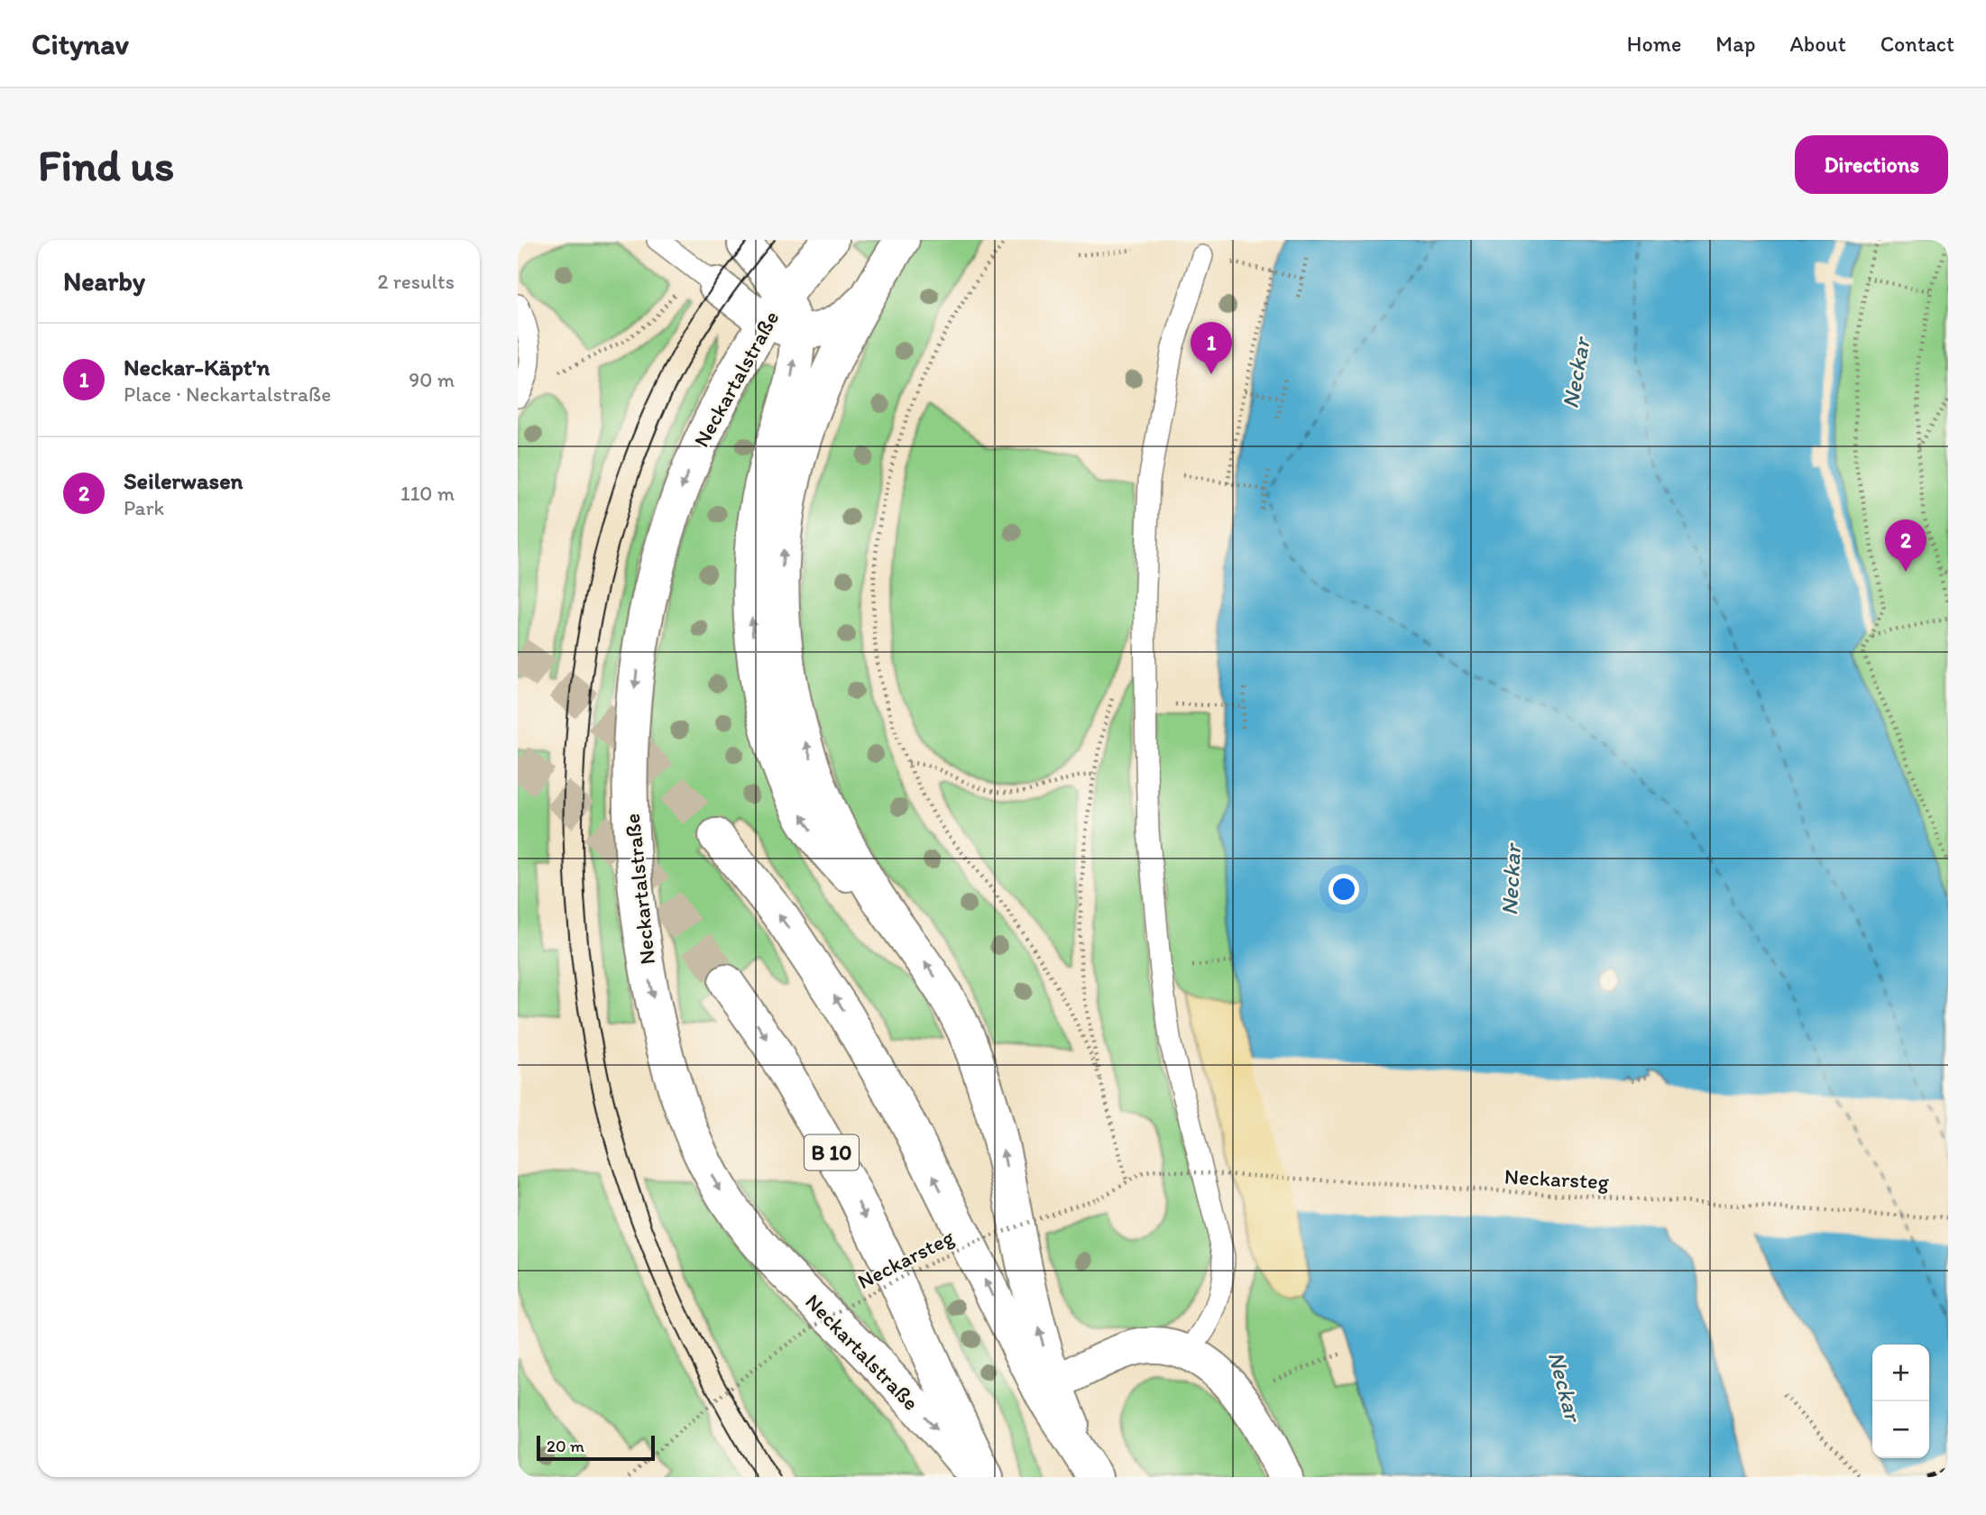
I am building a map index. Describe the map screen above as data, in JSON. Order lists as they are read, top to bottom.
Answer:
{
  "streets": {
    "main road": ["Neckartalstraße", "B 10"],
    "path": ["Neckarsteg"]
  },
  "water": ["Neckar"],
  "scale_bar": "20 m",
  "page": {
    "header": "Citynav",
    "nav": [
      "Home",
      "Map",
      "About",
      "Contact"
    ],
    "buttons": "Directions",
    "title": "Find us",
    "heading": ["Nearby", "2 results"],
    "list": [
      {
        "mark": "1",
        "name": "Neckar-Käpt'n",
        "note": "Place · Neckartalstraße",
        "value": "90 m"
      },
      {
        "mark": "2",
        "name": "Seilerwasen",
        "note": "Park",
        "value": "110 m"
      }
    ],
    "pins": ["1", "2"],
    "map_buttons": ["+", "−"],
    "scale": "20 m"
  }
}
